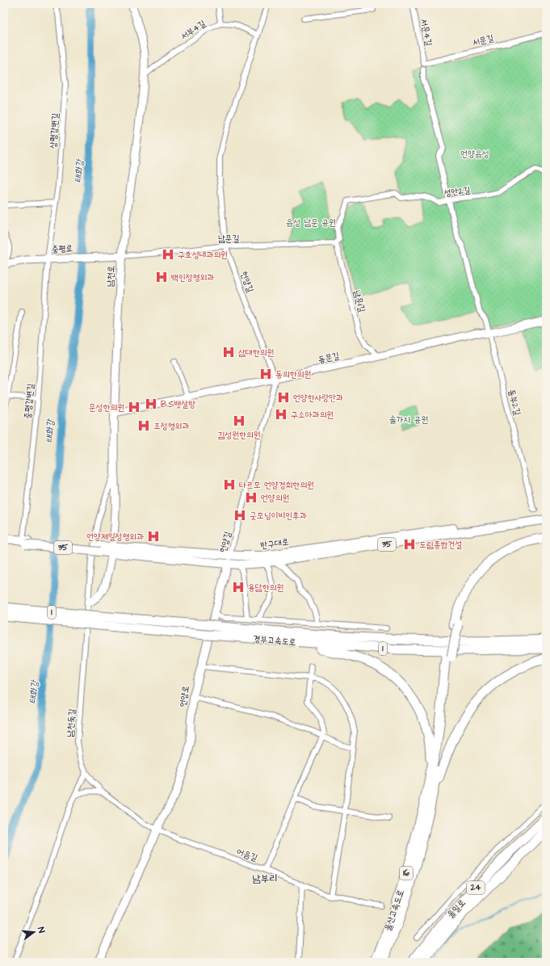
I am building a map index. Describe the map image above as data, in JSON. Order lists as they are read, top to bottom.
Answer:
{
  "streets": {
    "highway": [
      "1",
      "경부고속도로",
      "16",
      "24",
      "울밀로",
      "울산고속도로"
    ],
    "main road": [
      "중평로",
      "남천로",
      "동문길",
      "반구대로",
      "35",
      "언양로"
    ],
    "street": [
      "서부4길",
      "서문4길",
      "서문길",
      "상평강변길",
      "성안2길",
      "남문길",
      "헌양길",
      "남문1길",
      "중평강변길",
      "동부2길",
      "남천둑길",
      "어음길"
    ]
  },
  "crossings": [
    ["서부4길", "남천로"],
    ["서부4길", "헌양길"],
    ["서문4길", "서문길"],
    ["상평강변길", "중평로"],
    ["상평강변길", "중평강변길"],
    ["성안2길", "남문길"],
    ["성안2길", "남문1길"],
    ["성안2길", "동부2길"],
    ["남문길", "중평로"],
    ["남문길", "남천로"],
    ["남문길", "헌양길"],
    ["남문길", "남문1길"],
    ["중평로", "남천로"],
    ["중평로", "중평강변길"],
    ["남천로", "동문길"],
    ["남천로", "반구대로"],
    ["남천로", "남천둑길"],
    ["헌양길", "동문길"],
    ["헌양길", "반구대로"],
    ["헌양길", "언양로"],
    ["남문1길", "동문길"],
    ["동문길", "동부2길"],
    ["중평강변길", "반구대로"],
    ["중평강변길", "35"],
    ["반구대로", "35"],
    ["반구대로", "언양로"],
    ["언양로", "어음길"]
  ],
  "districts": ["남부리"],
  "water": ["태화강"],
  "parks": ["언양읍성", "읍성 남문 공원", "솔가지 공원"],
  "places": {
    "hospital": [
      "구호성내과의원",
      "백인정형외과",
      "삼대한의원",
      "동의한의원",
      "언양한사랑안과",
      "B.S뱃살방",
      "문성한의원",
      "구소아과의원",
      "김성원한의원",
      "조정형외과",
      "타르모 언양경희한의원",
      "언양의원",
      "굿모닝이비인후과",
      "언양제일정형외과",
      "도림종합건설",
      "용담한의원"
    ]
  },
  "north": "right"
}
